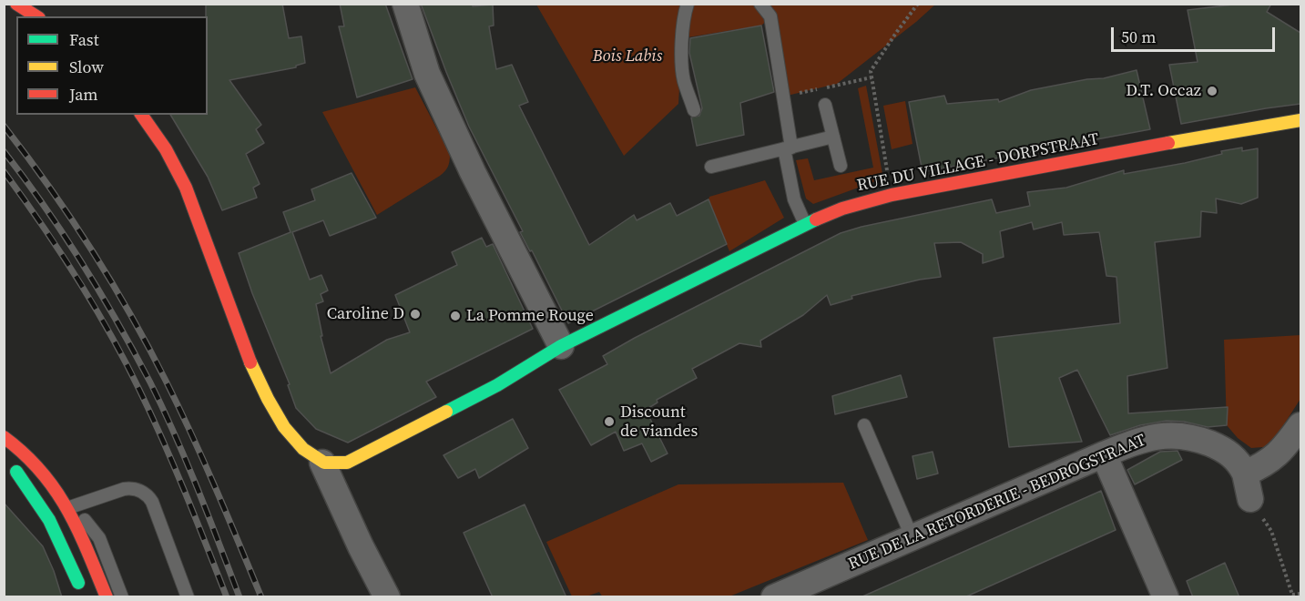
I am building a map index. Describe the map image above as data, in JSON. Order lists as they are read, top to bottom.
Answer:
{
  "streets": {
    "street": ["RUE DU VILLAGE - DORPSTRAAT", "RUE DE LA RETORDERIE - BEDROGSTRAAT"]
  },
  "parks": ["Bois Labis"],
  "places": [
    "D.T. Occaz",
    "Caroline D",
    "La Pomme Rouge",
    "Discount de viandes"
  ],
  "legend": ["Fast", "Slow", "Jam"],
  "scale_bar": "50 m"
}
